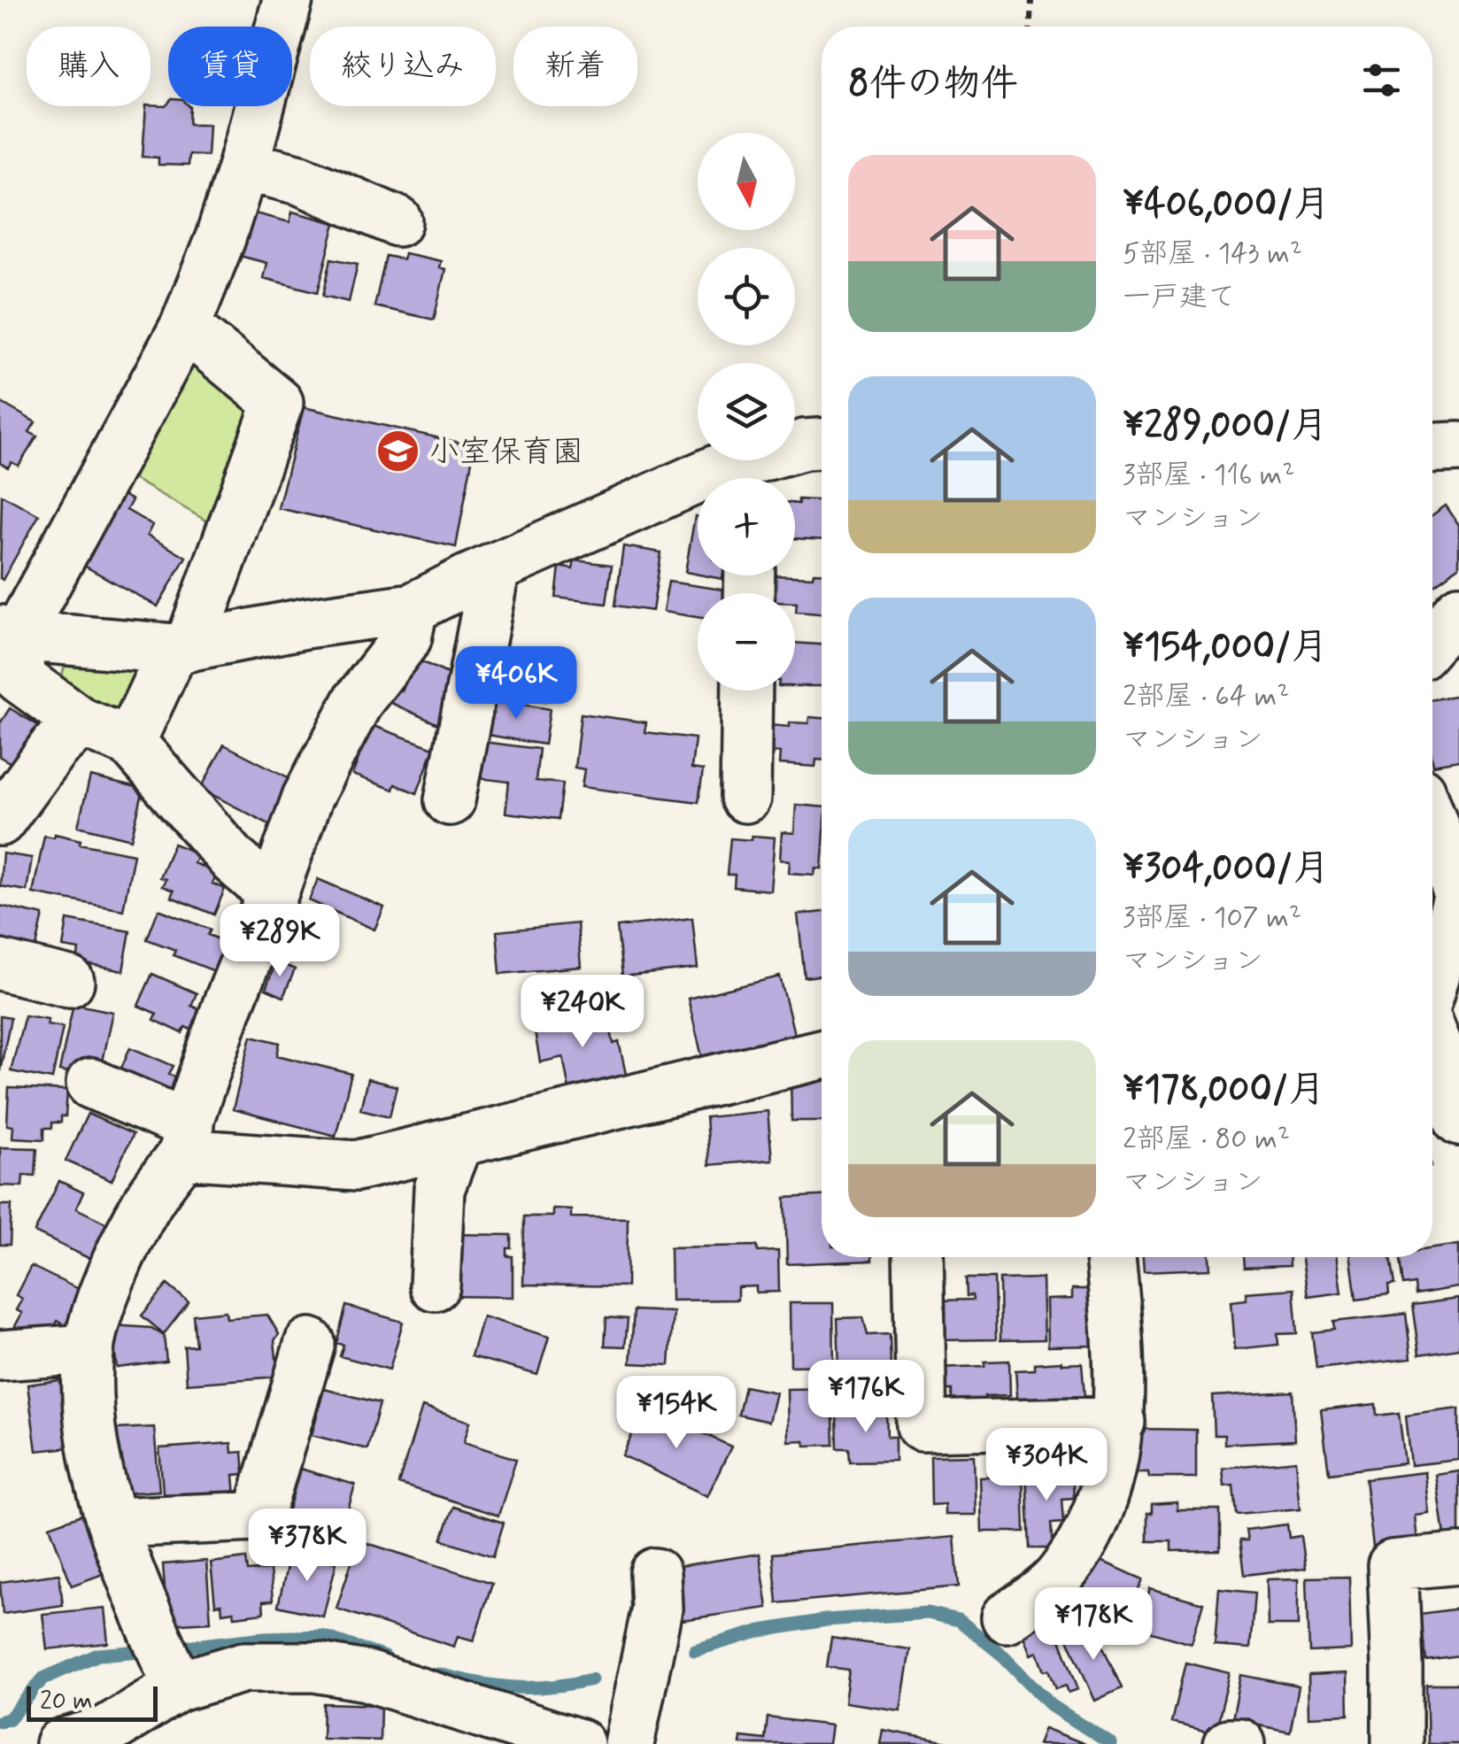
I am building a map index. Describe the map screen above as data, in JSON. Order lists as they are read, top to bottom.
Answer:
{
  "places": {
    "school or university": ["小室保育園"]
  },
  "scale_bar": "20 m",
  "north": "bottom",
  "page": {
    "chip": [
      "購入",
      "賃貸",
      "絞り込み",
      "新着"
    ],
    "heading": "8件の物件",
    "map_buttons": ["+", "−"],
    "list": [
      {
        "name": "¥406,000/月",
        "note": "5部屋 · 143 m² · 一戸建て"
      },
      {
        "name": "¥289,000/月",
        "note": "3部屋 · 116 m² · マンション"
      },
      {
        "name": "¥154,000/月",
        "note": "2部屋 · 64 m² · マンション"
      },
      {
        "name": "¥304,000/月",
        "note": "3部屋 · 107 m² · マンション"
      },
      {
        "name": "¥178,000/月",
        "note": "2部屋 · 80 m² · マンション"
      }
    ],
    "price": [
      "¥406K",
      "¥289K",
      "¥240K",
      "¥176K",
      "¥154K",
      "¥304K",
      "¥378K",
      "¥178K"
    ],
    "scale": "20 m"
  }
}
